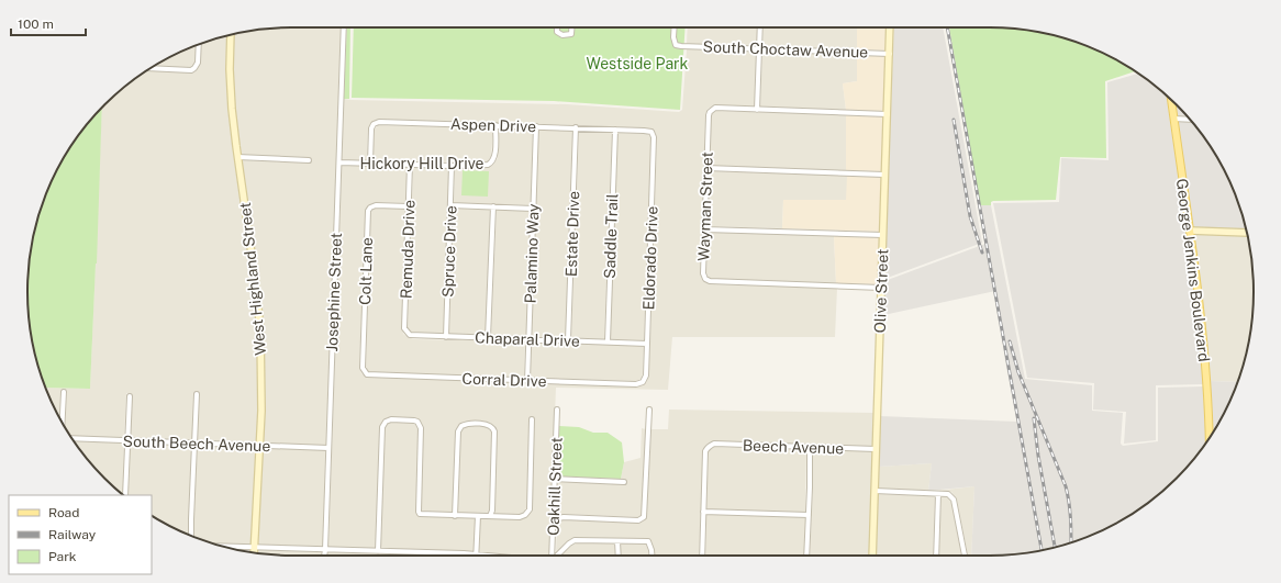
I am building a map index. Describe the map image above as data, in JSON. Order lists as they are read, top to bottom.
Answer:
{
  "streets": {
    "main road": ["George Jenkins Boulevard"],
    "street": [
      "South Choctaw Avenue",
      "Aspen Drive",
      "Hickory Hill Drive",
      "Wayman Street",
      "Estate Drive",
      "Saddle Trail",
      "Remuda Drive",
      "Spruce Drive",
      "Palamino Way",
      "Eldorado Drive",
      "Colt Lane",
      "West Highland Street",
      "Olive Street",
      "Josephine Street",
      "Chaparal Drive",
      "Corral Drive",
      "South Beech Avenue",
      "Beech Avenue",
      "Oakhill Street"
    ]
  },
  "crossings": [
    ["South Choctaw Avenue", "Olive Street"],
    ["Aspen Drive", "Hickory Hill Drive"],
    ["Aspen Drive", "Estate Drive"],
    ["Aspen Drive", "Saddle Trail"],
    ["Aspen Drive", "Palamino Way"],
    ["Aspen Drive", "Eldorado Drive"],
    ["Hickory Hill Drive", "Remuda Drive"],
    ["Hickory Hill Drive", "Spruce Drive"],
    ["Hickory Hill Drive", "Josephine Street"],
    ["Wayman Street", "Olive Street"],
    ["Estate Drive", "Chaparal Drive"],
    ["Saddle Trail", "Chaparal Drive"],
    ["Remuda Drive", "Colt Lane"],
    ["Remuda Drive", "Chaparal Drive"],
    ["Spruce Drive", "Chaparal Drive"],
    ["Palamino Way", "Chaparal Drive"],
    ["Palamino Way", "Corral Drive"],
    ["Eldorado Drive", "Chaparal Drive"],
    ["Eldorado Drive", "Corral Drive"],
    ["Colt Lane", "Corral Drive"],
    ["West Highland Street", "South Beech Avenue"],
    ["Olive Street", "Beech Avenue"],
    ["Josephine Street", "South Beech Avenue"]
  ],
  "parks": ["Westside Park"],
  "legend": ["Road", "Railway", "Park"],
  "scale_bar": "100 m"
}
